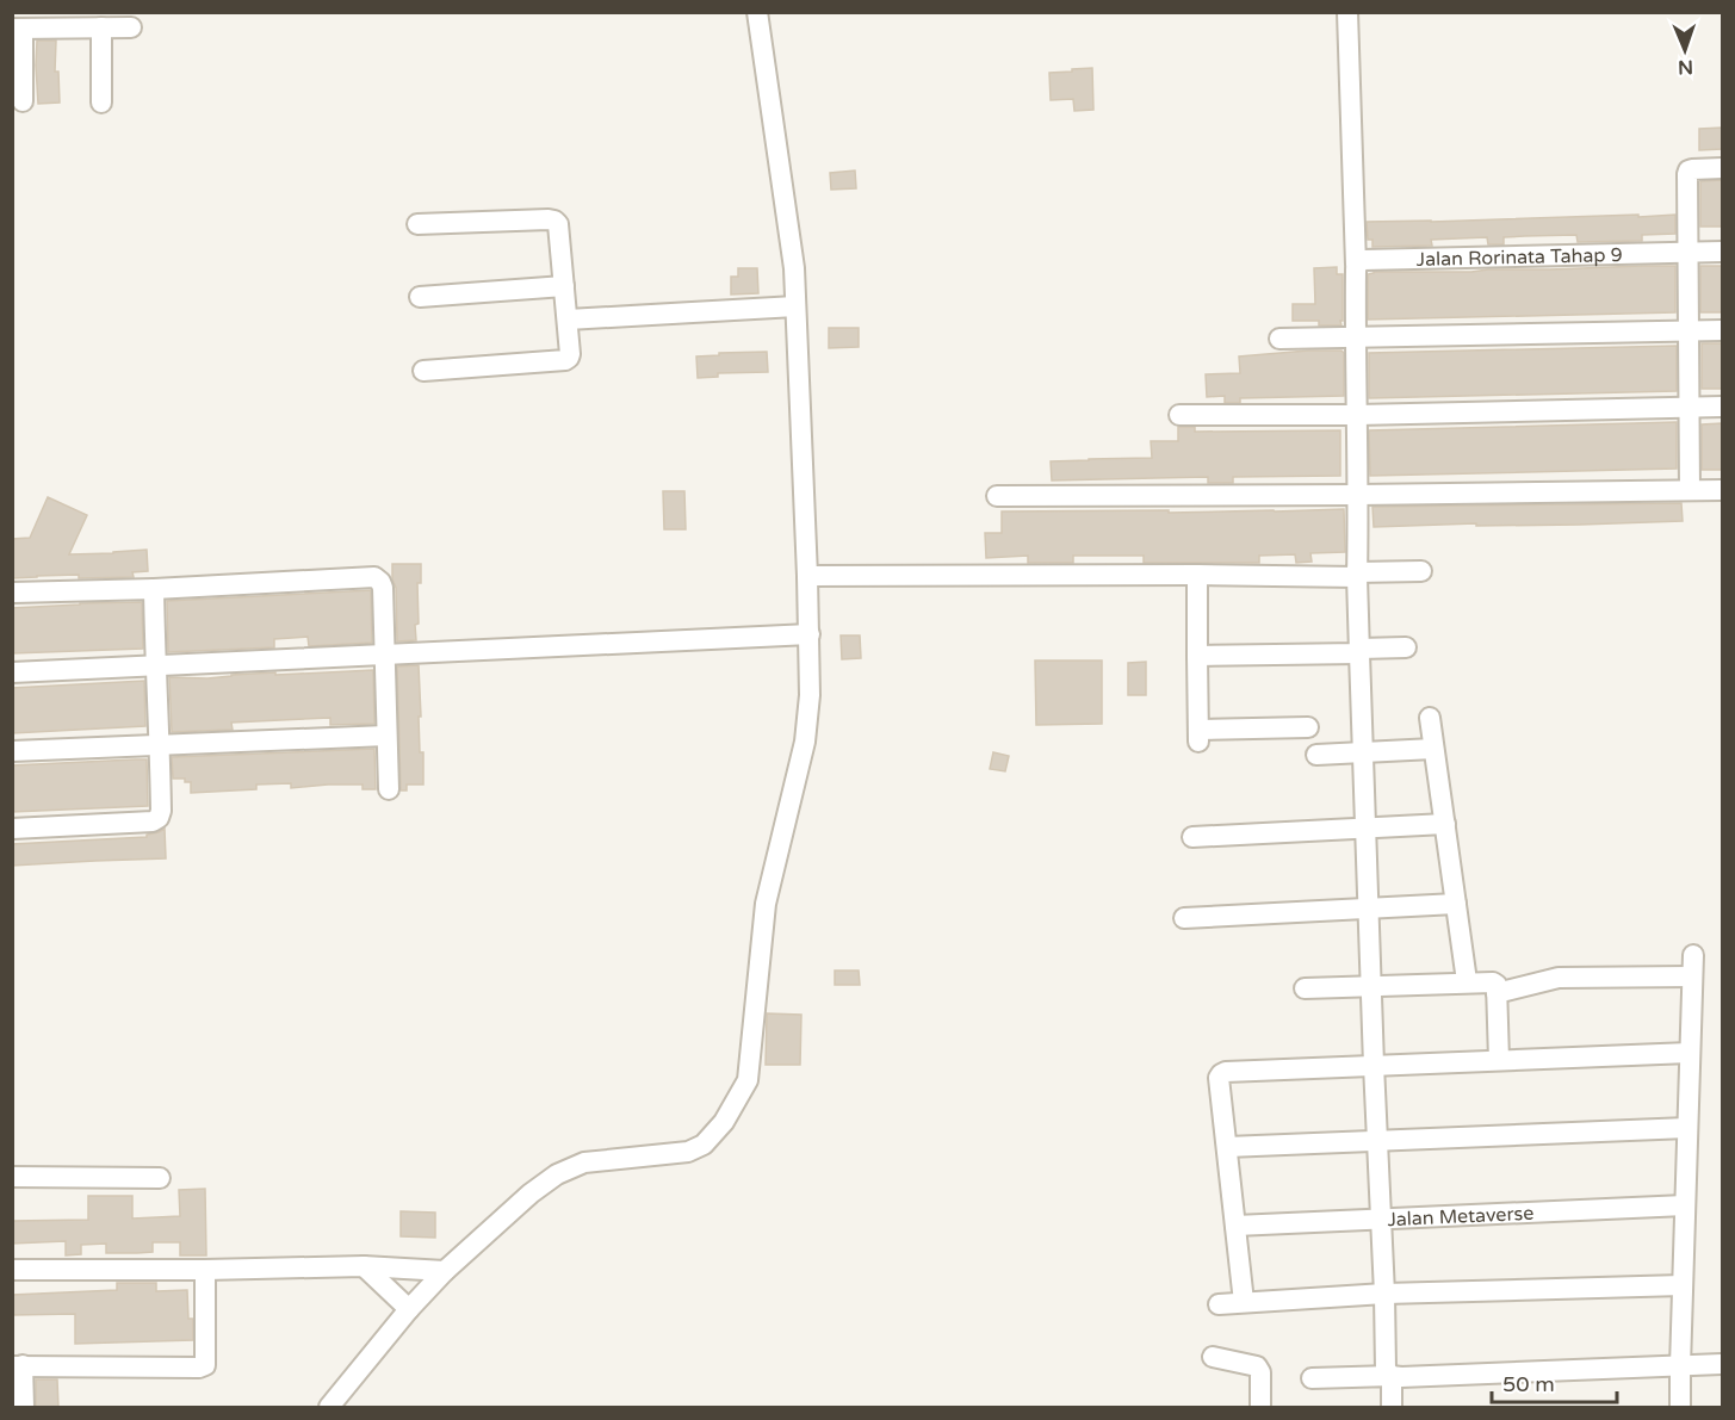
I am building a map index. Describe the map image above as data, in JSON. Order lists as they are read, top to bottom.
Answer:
{
  "streets": {
    "street": ["Jalan Rorinata Tahap 9", "Jalan Metaverse"]
  },
  "scale_bar": "50 m",
  "north": "bottom"
}
